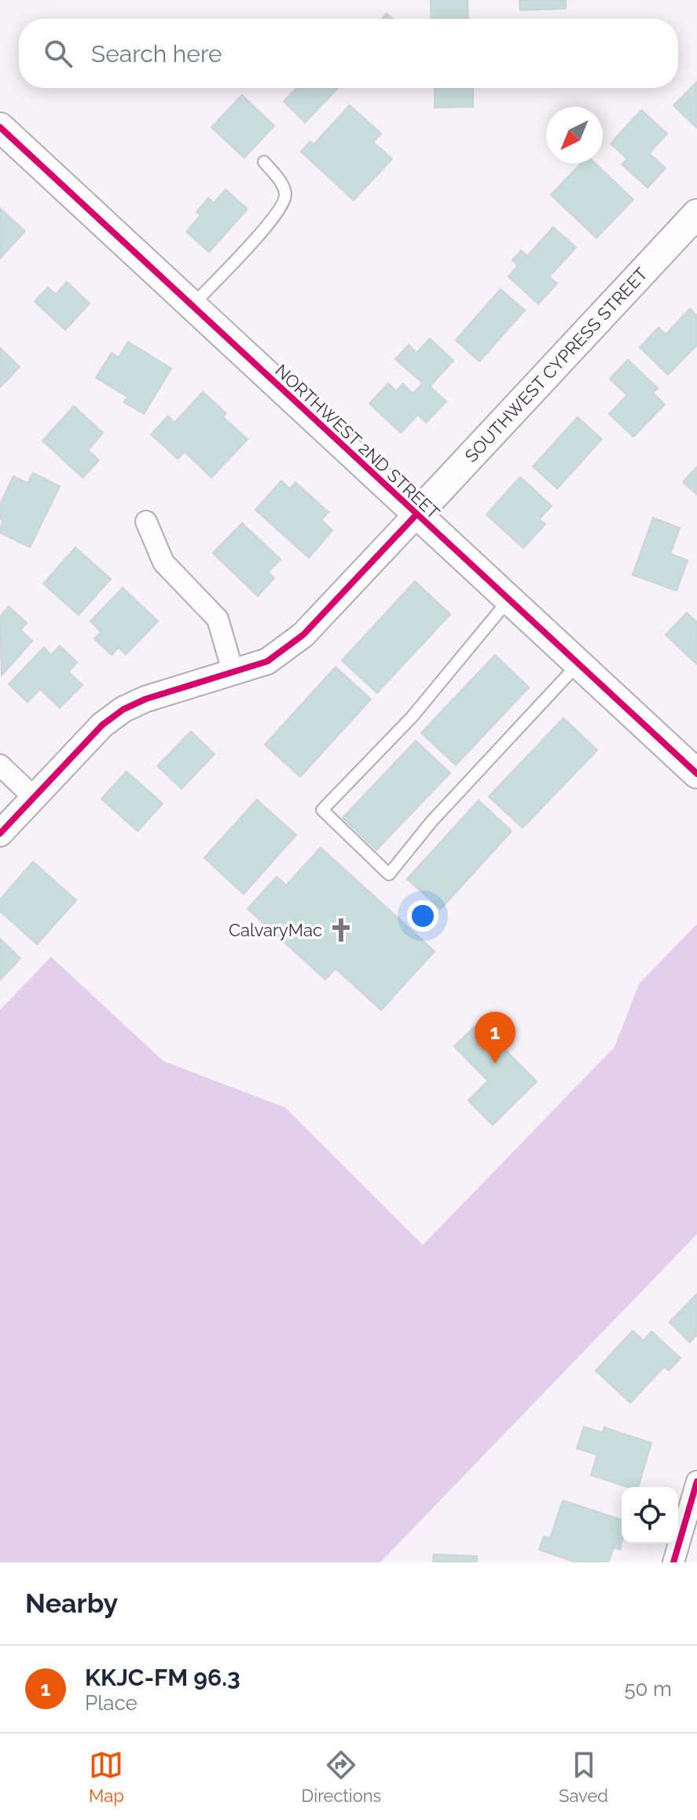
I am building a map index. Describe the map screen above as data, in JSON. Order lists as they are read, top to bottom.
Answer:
{
  "streets": {
    "main road": ["SOUTHWEST CYPRESS STREET", "NORTHWEST 2ND STREET"]
  },
  "crossings": [
    ["SOUTHWEST CYPRESS STREET", "NORTHWEST 2ND STREET"]
  ],
  "places": {
    "church": ["CalvaryMac"]
  },
  "north": "bottom left",
  "page": {
    "search": "Search here",
    "pins": "1",
    "heading": "Nearby",
    "list": [
      {
        "mark": "1",
        "name": "KKJC-FM 96.3",
        "note": "Place",
        "value": "50 m"
      }
    ],
    "nav": ["Map", "Directions", "Saved"]
  }
}
